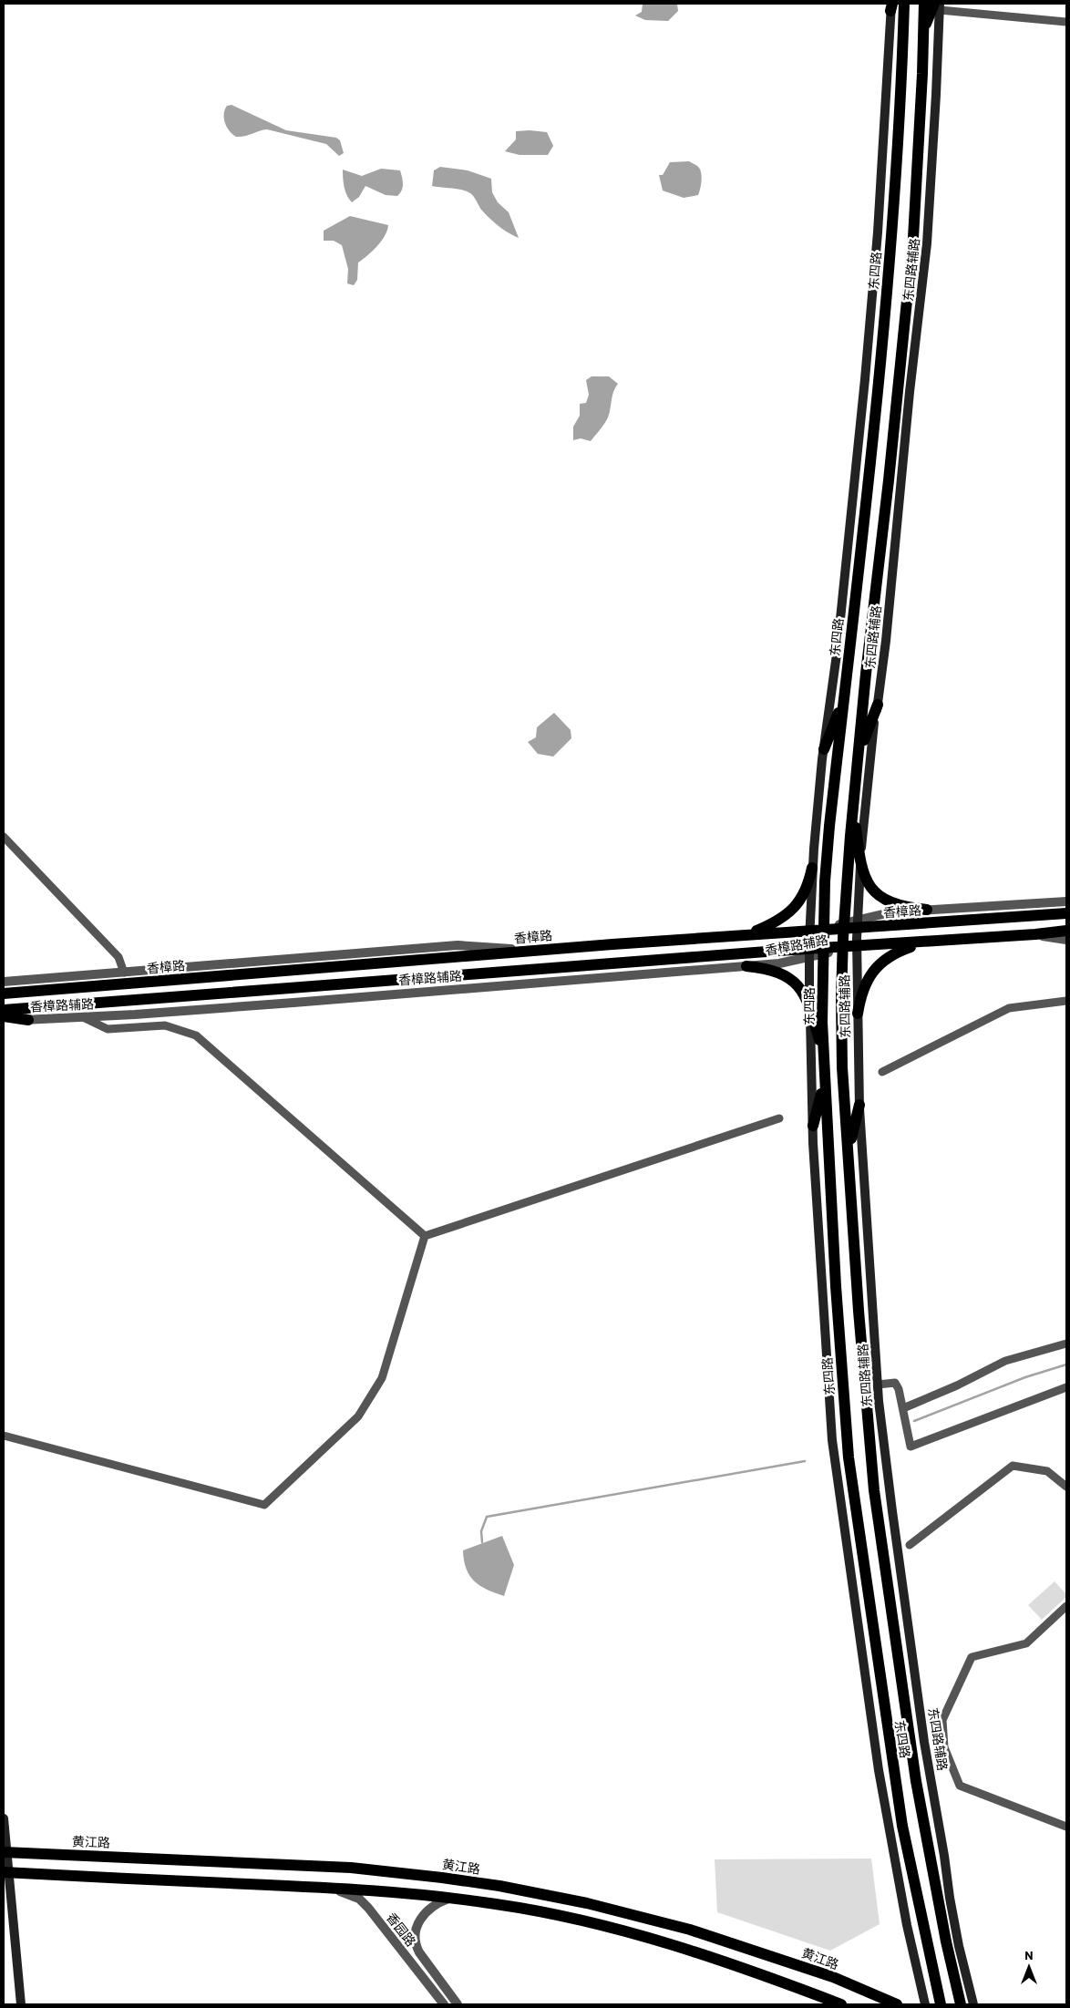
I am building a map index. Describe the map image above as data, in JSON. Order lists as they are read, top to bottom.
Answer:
{
  "streets": {
    "main road": [
      "东四路辅路",
      "东四路",
      "香樟路",
      "黄江路"
    ],
    "street": ["香樟路辅路", "香园路"]
  },
  "crossings": [
    ["东四路辅路", "香樟路"],
    ["东四路", "香樟路"]
  ],
  "north": "top"
}
